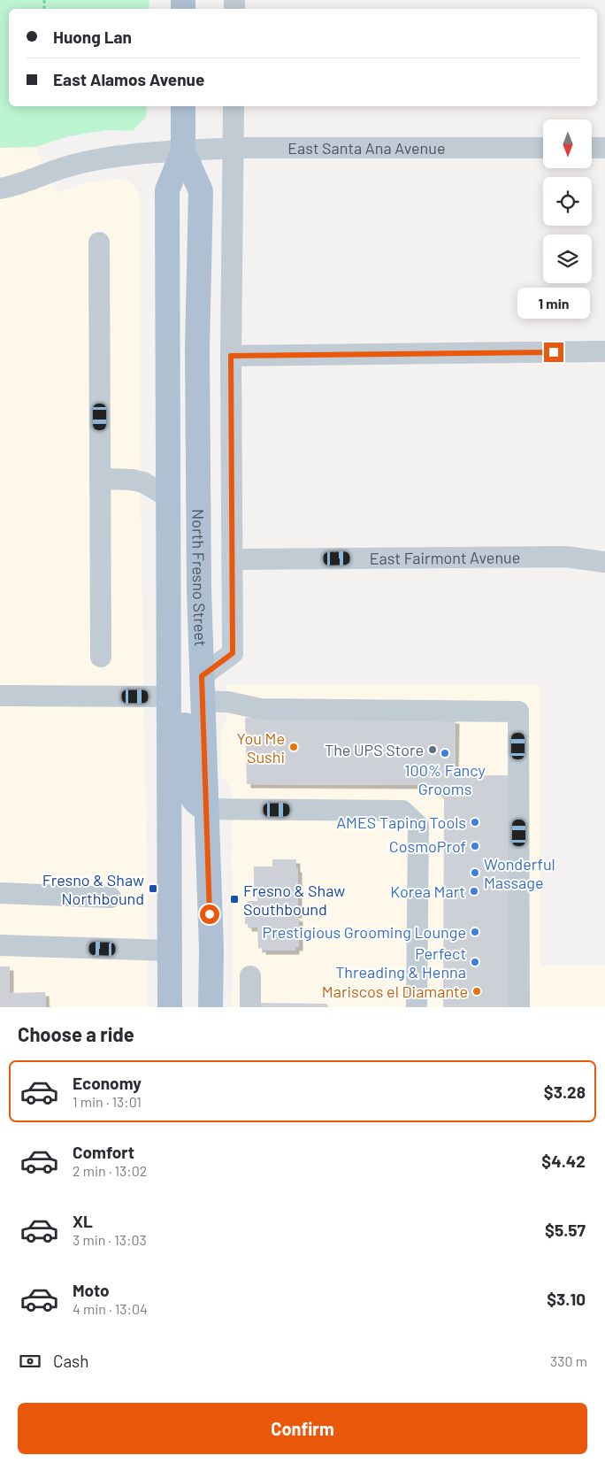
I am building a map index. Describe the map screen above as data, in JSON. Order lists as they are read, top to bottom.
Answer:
{
  "streets": {
    "main road": ["North Fresno Street"],
    "street": ["East Santa Ana Avenue", "East Fairmont Avenue"]
  },
  "crossings": [
    ["East Santa Ana Avenue", "North Fresno Street"]
  ],
  "places": {
    "other": [
      "You Me Sushi",
      "The UPS Store",
      "100% Fancy Grooms",
      "AMES Taping Tools",
      "CosmoProf",
      "Wonderful Massage",
      "Korea Mart",
      "Prestigious Grooming Lounge",
      "Perfect Threading & Henna",
      "Mariscos el Diamante"
    ],
    "transit": ["Fresno & Shaw Northbound", "Fresno & Shaw Southbound"]
  },
  "north": "bottom",
  "page": {
    "banner": ["Huong Lan", "East Alamos Avenue"],
    "bubble": "1 min",
    "heading": "Choose a ride",
    "list": [
      {
        "name": "Economy",
        "note": "1 min · 13:01",
        "value": "$3.28"
      },
      {
        "name": "Comfort",
        "note": "2 min · 13:02",
        "value": "$4.42"
      },
      {
        "name": "XL",
        "note": "3 min · 13:03",
        "value": "$5.57"
      },
      {
        "name": "Moto",
        "note": "4 min · 13:04",
        "value": "$3.10"
      }
    ],
    "pay": ["Cash", "330 m"],
    "buttons": "Confirm"
  }
}
